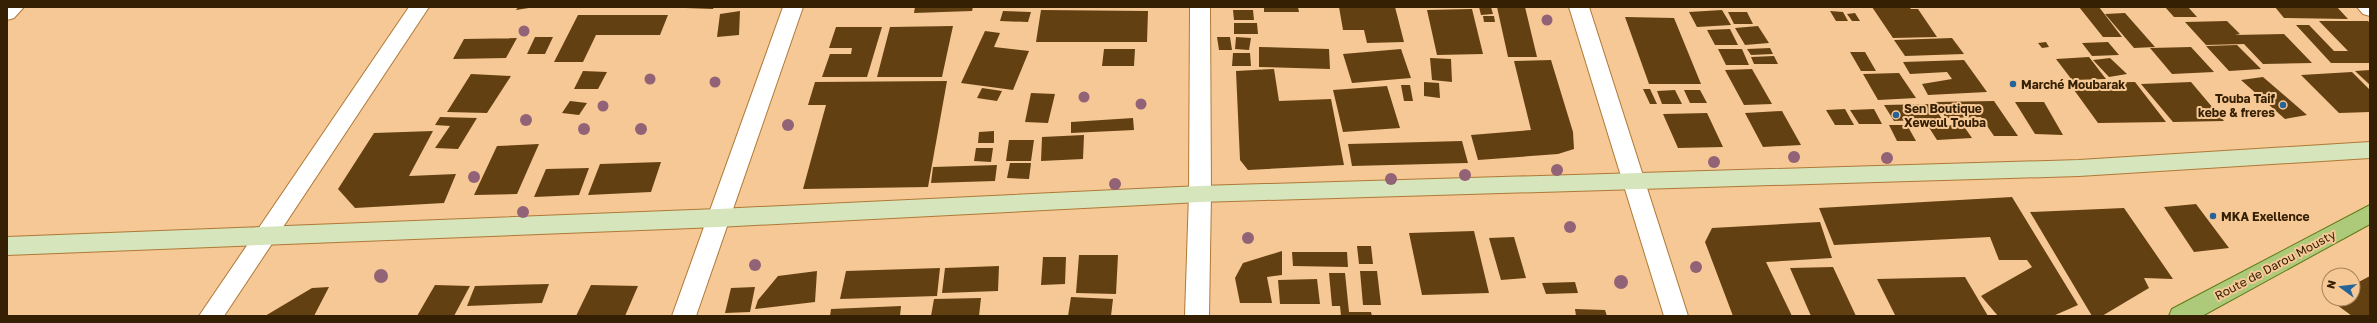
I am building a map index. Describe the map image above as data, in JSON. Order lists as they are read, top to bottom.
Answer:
{
  "streets": {
    "main road": ["Route de Darou Mousty"]
  },
  "places": [
    "Marché Moubarak",
    "Touba Taif kebe & freres",
    "Sen Boutique Xeweul Touba",
    "MKA Exellence"
  ],
  "north": "left"
}
